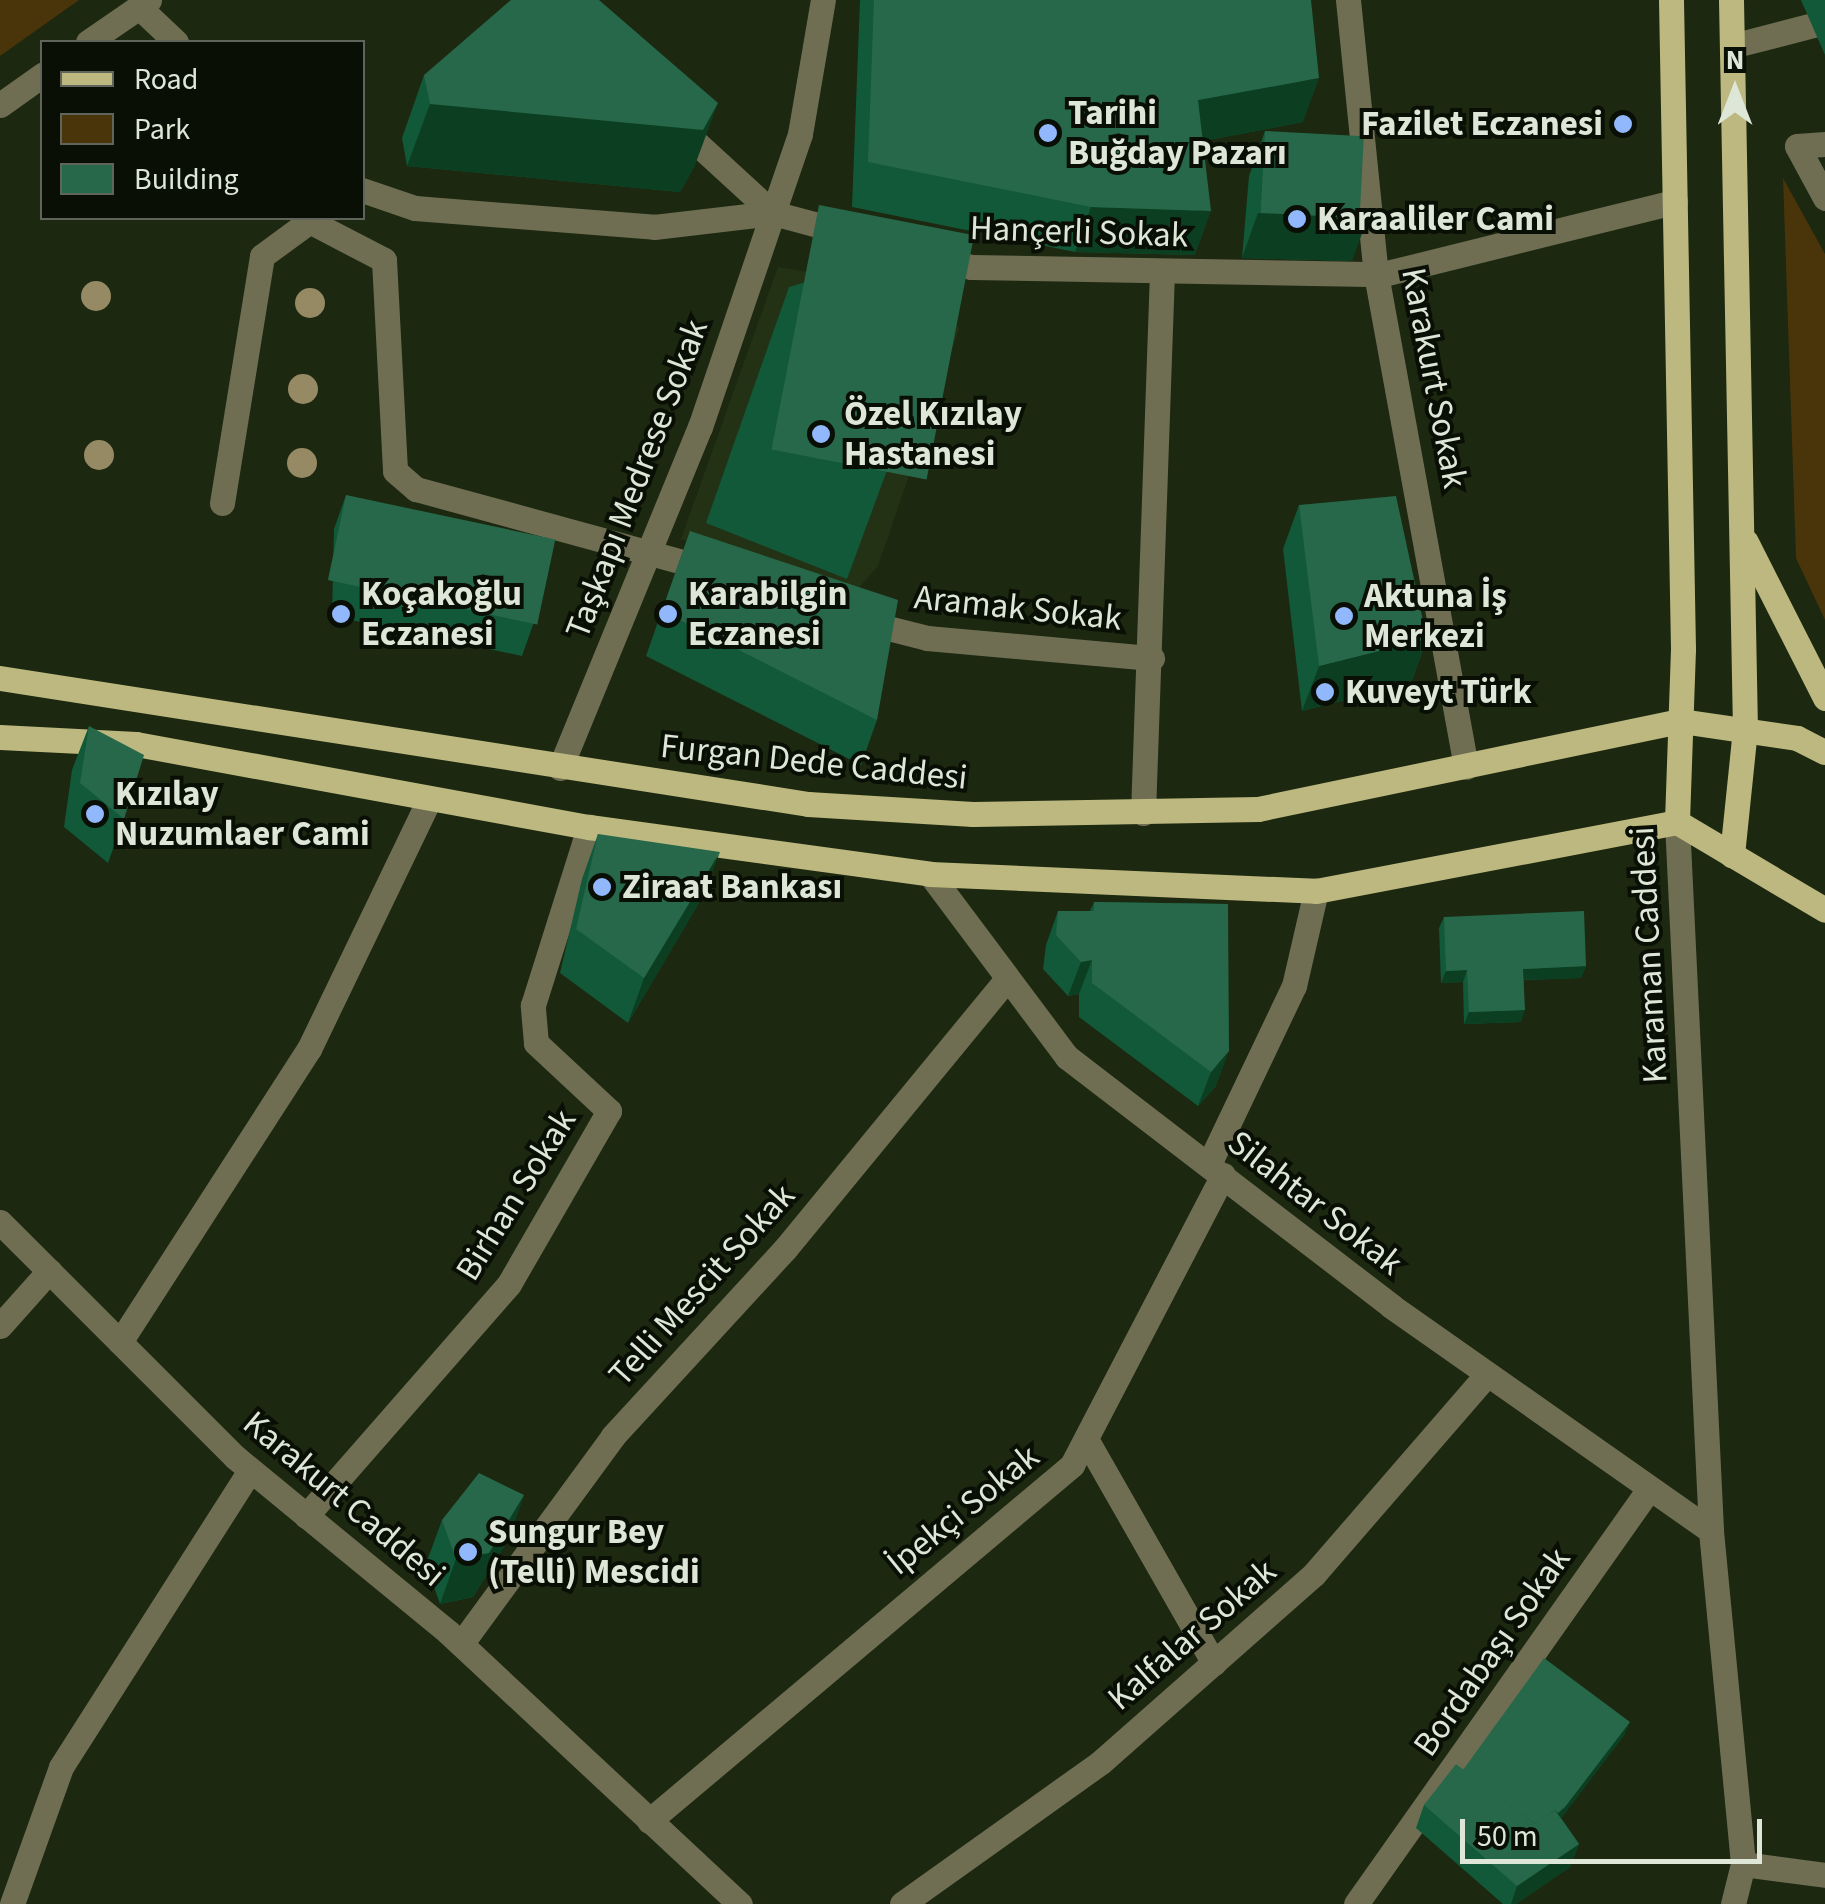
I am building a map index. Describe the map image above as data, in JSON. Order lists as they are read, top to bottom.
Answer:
{
  "streets": {
    "main road": ["Furgan Dede Caddesi", "Karaman Caddesi"],
    "street": [
      "Hançerli Sokak",
      "Karakurt Sokak",
      "Taşkapı Medrese Sokak",
      "Aramak Sokak",
      "Birhan Sokak",
      "Silahtar Sokak",
      "Telli Mescit Sokak",
      "Karakurt Caddesi",
      "İpekçi Sokak",
      "Kalfalar Sokak",
      "Bordabaşı Sokak"
    ]
  },
  "crossings": [
    ["Hançerli Sokak", "Karakurt Sokak"],
    ["Hançerli Sokak", "Taşkapı Medrese Sokak"],
    ["Hançerli Sokak", "Karaman Caddesi"],
    ["Karakurt Sokak", "Furgan Dede Caddesi"],
    ["Taşkapı Medrese Sokak", "Furgan Dede Caddesi"],
    ["Furgan Dede Caddesi", "Karaman Caddesi"],
    ["Karaman Caddesi", "Silahtar Sokak"],
    ["Birhan Sokak", "Karakurt Caddesi"],
    ["Silahtar Sokak", "Telli Mescit Sokak"],
    ["Silahtar Sokak", "İpekçi Sokak"],
    ["Silahtar Sokak", "Kalfalar Sokak"],
    ["Silahtar Sokak", "Bordabaşı Sokak"],
    ["Telli Mescit Sokak", "Karakurt Caddesi"],
    ["Karakurt Caddesi", "İpekçi Sokak"]
  ],
  "places": [
    "Fazilet Eczanesi",
    "Tarihi Buğday Pazarı",
    "Karaaliler Cami",
    "Özel Kızılay Hastanesi",
    "Koçakoğlu Eczanesi",
    "Karabilgin Eczanesi",
    "Aktuna İş Merkezi",
    "Kuveyt Türk",
    "Kızılay Nuzumlaer Cami",
    "Ziraat Bankası",
    "Sungur Bey (Telli) Mescidi"
  ],
  "legend": ["Road", "Park", "Building"],
  "scale_bar": "50 m",
  "north": "top"
}
